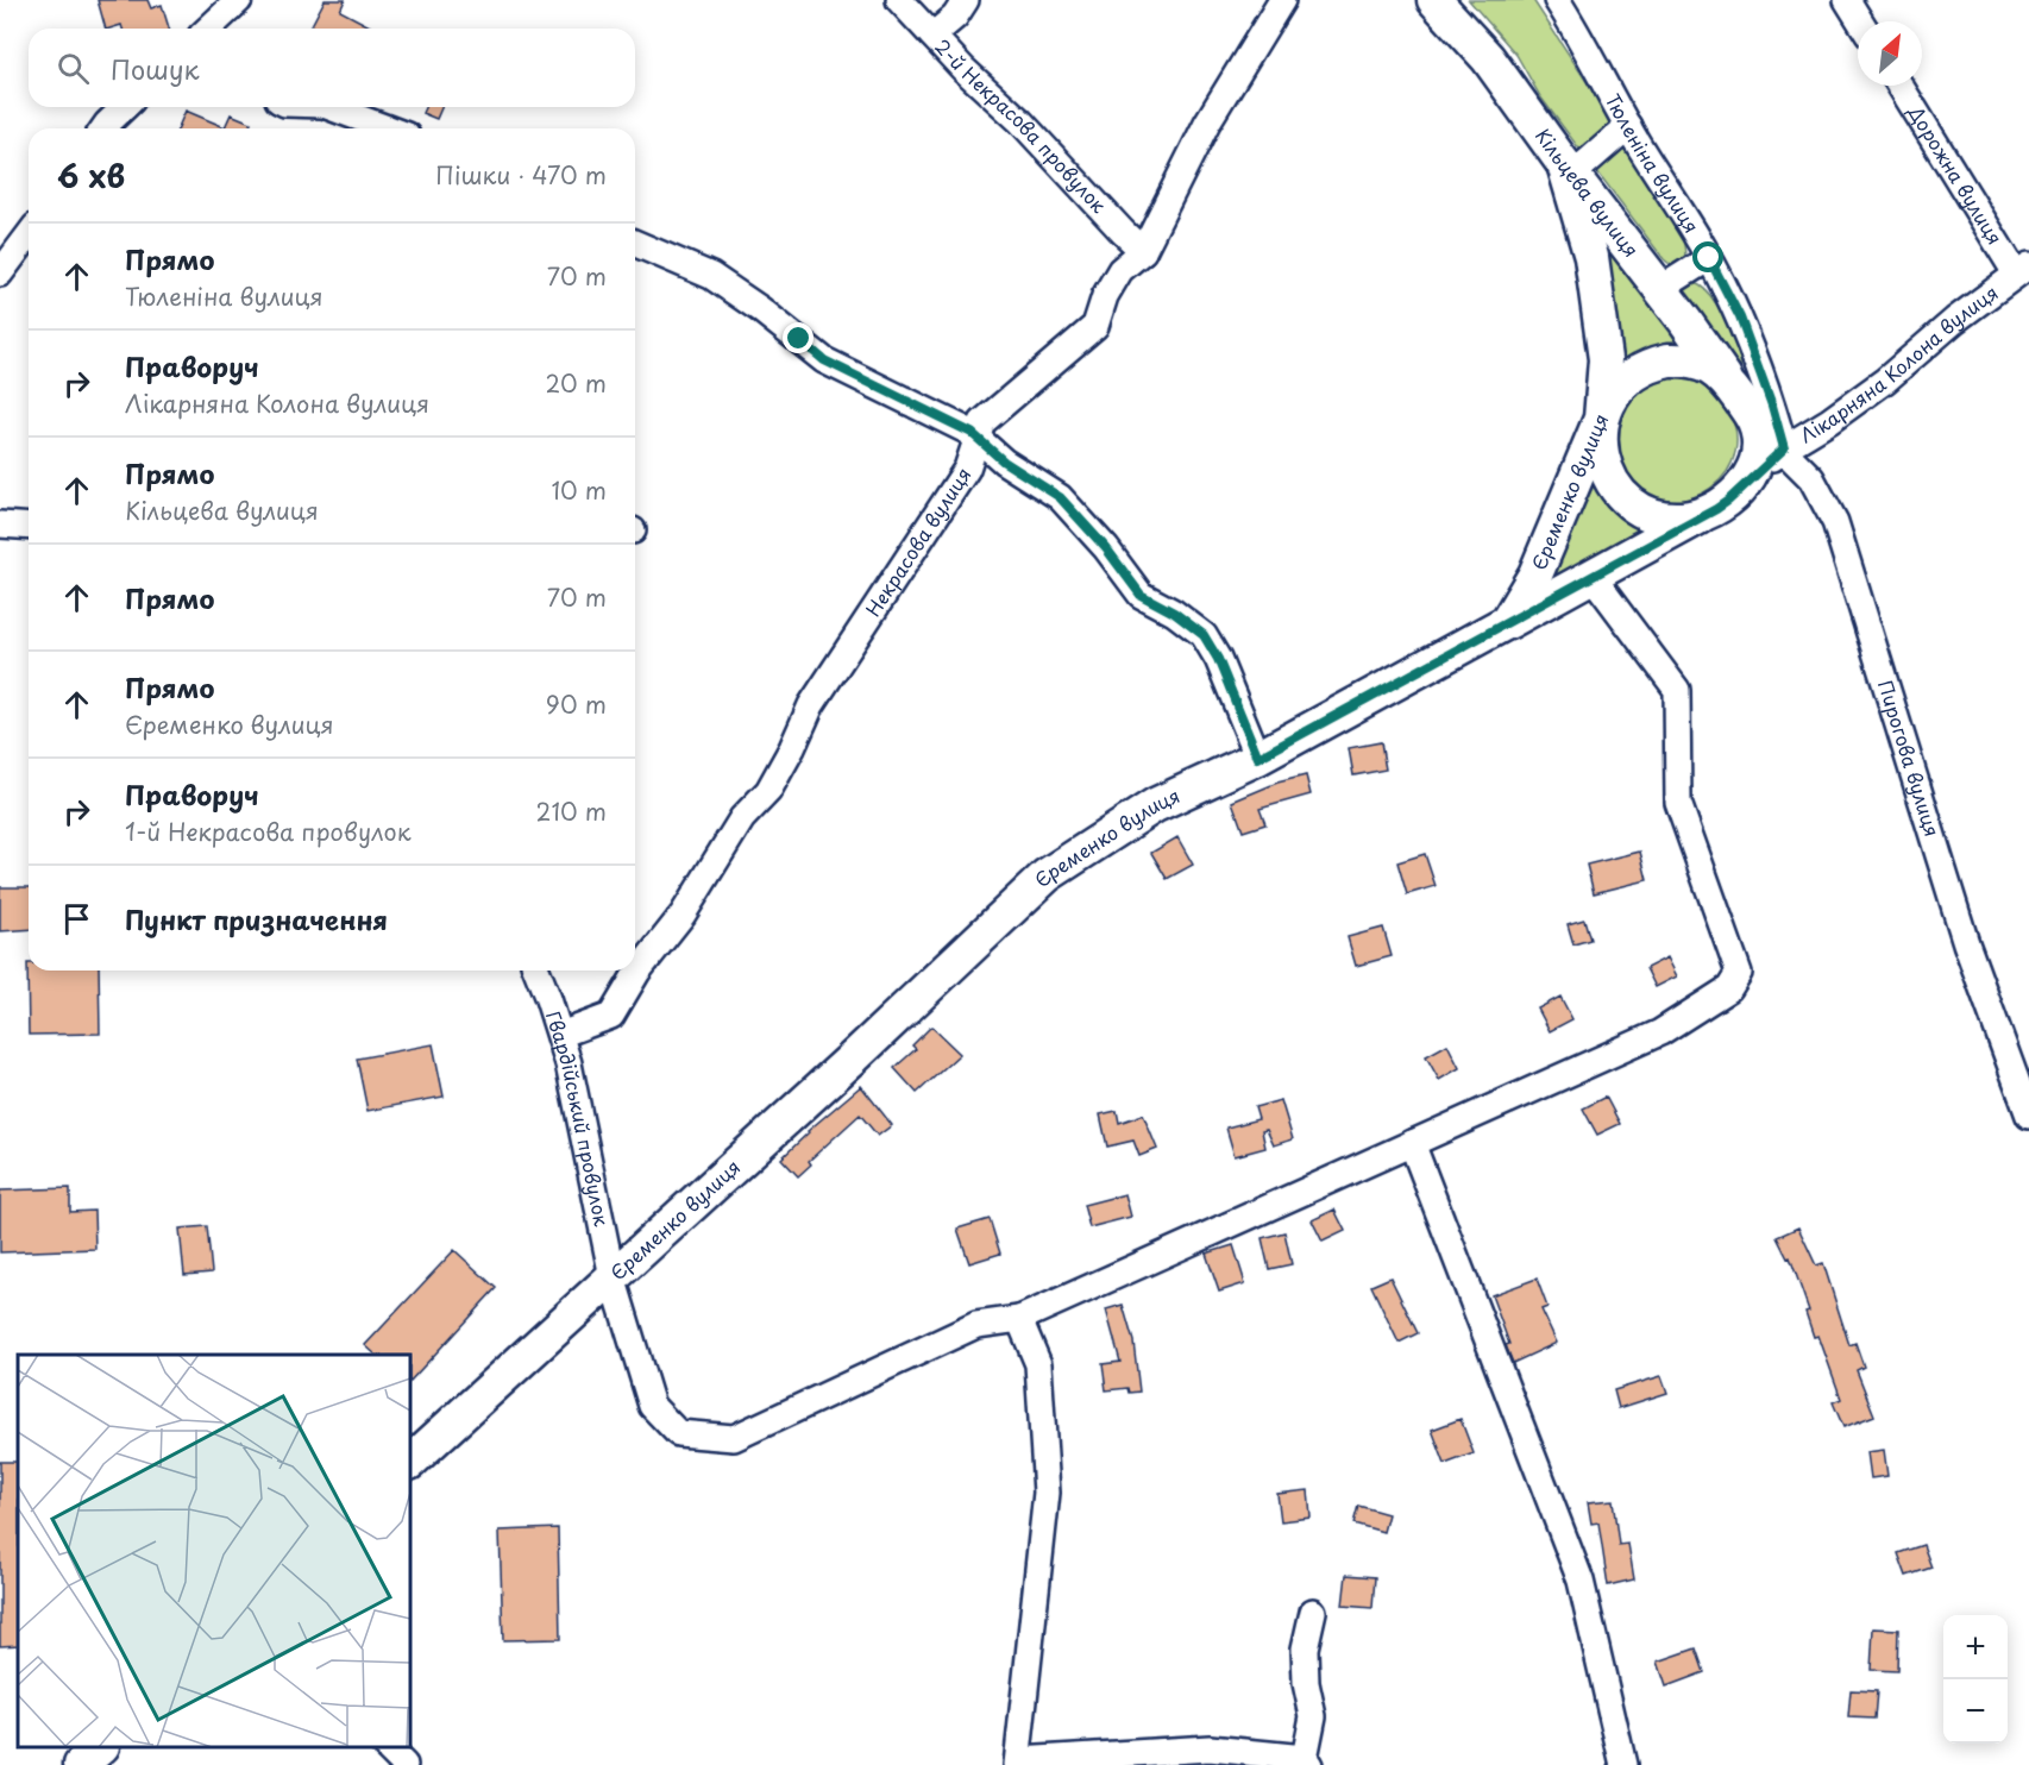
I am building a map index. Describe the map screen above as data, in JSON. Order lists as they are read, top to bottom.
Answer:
{
  "streets": {
    "street": [
      "2-й Некрасова провулок",
      "Тюленіна вулиця",
      "Дорожна вулиця",
      "Кільцева вулиця",
      "Лікарняна Колона вулиця",
      "Єременко вулиця",
      "Некрасова вулиця",
      "Пирогова вулиця",
      "Гвардійський провулок"
    ]
  },
  "crossings": [
    ["2-й Некрасова провулок", "Некрасова вулиця"],
    ["Тюленіна вулиця", "Лікарняна Колона вулиця"],
    ["Тюленіна вулиця", "Пирогова вулиця"],
    ["Дорожна вулиця", "Лікарняна Колона вулиця"],
    ["Кільцева вулиця", "Лікарняна Колона вулиця"],
    ["Кільцева вулиця", "Єременко вулиця"],
    ["Кільцева вулиця", "Пирогова вулиця"],
    ["Лікарняна Колона вулиця", "Єременко вулиця"],
    ["Лікарняна Колона вулиця", "Пирогова вулиця"],
    ["Єременко вулиця", "Пирогова вулиця"],
    ["Єременко вулиця", "Гвардійський провулок"],
    ["Некрасова вулиця", "Гвардійський провулок"]
  ],
  "north": "top right",
  "page": {
    "search": "Пошук",
    "heading": ["6 хв", "Пішки · 470 m"],
    "list": [
      ["Прямо", "Тюленіна вулиця", "70 m"],
      ["Праворуч", "Лікарняна Колона вулиця", "20 m"],
      ["Прямо", "Кільцева вулиця", "10 m"],
      ["Прямо", "70 m"],
      ["Прямо", "Єременко вулиця", "90 m"],
      ["Праворуч", "1-й Некрасова провулок", "210 m"],
      "Пункт призначення"
    ],
    "map_buttons": ["+", "−"]
  }
}
